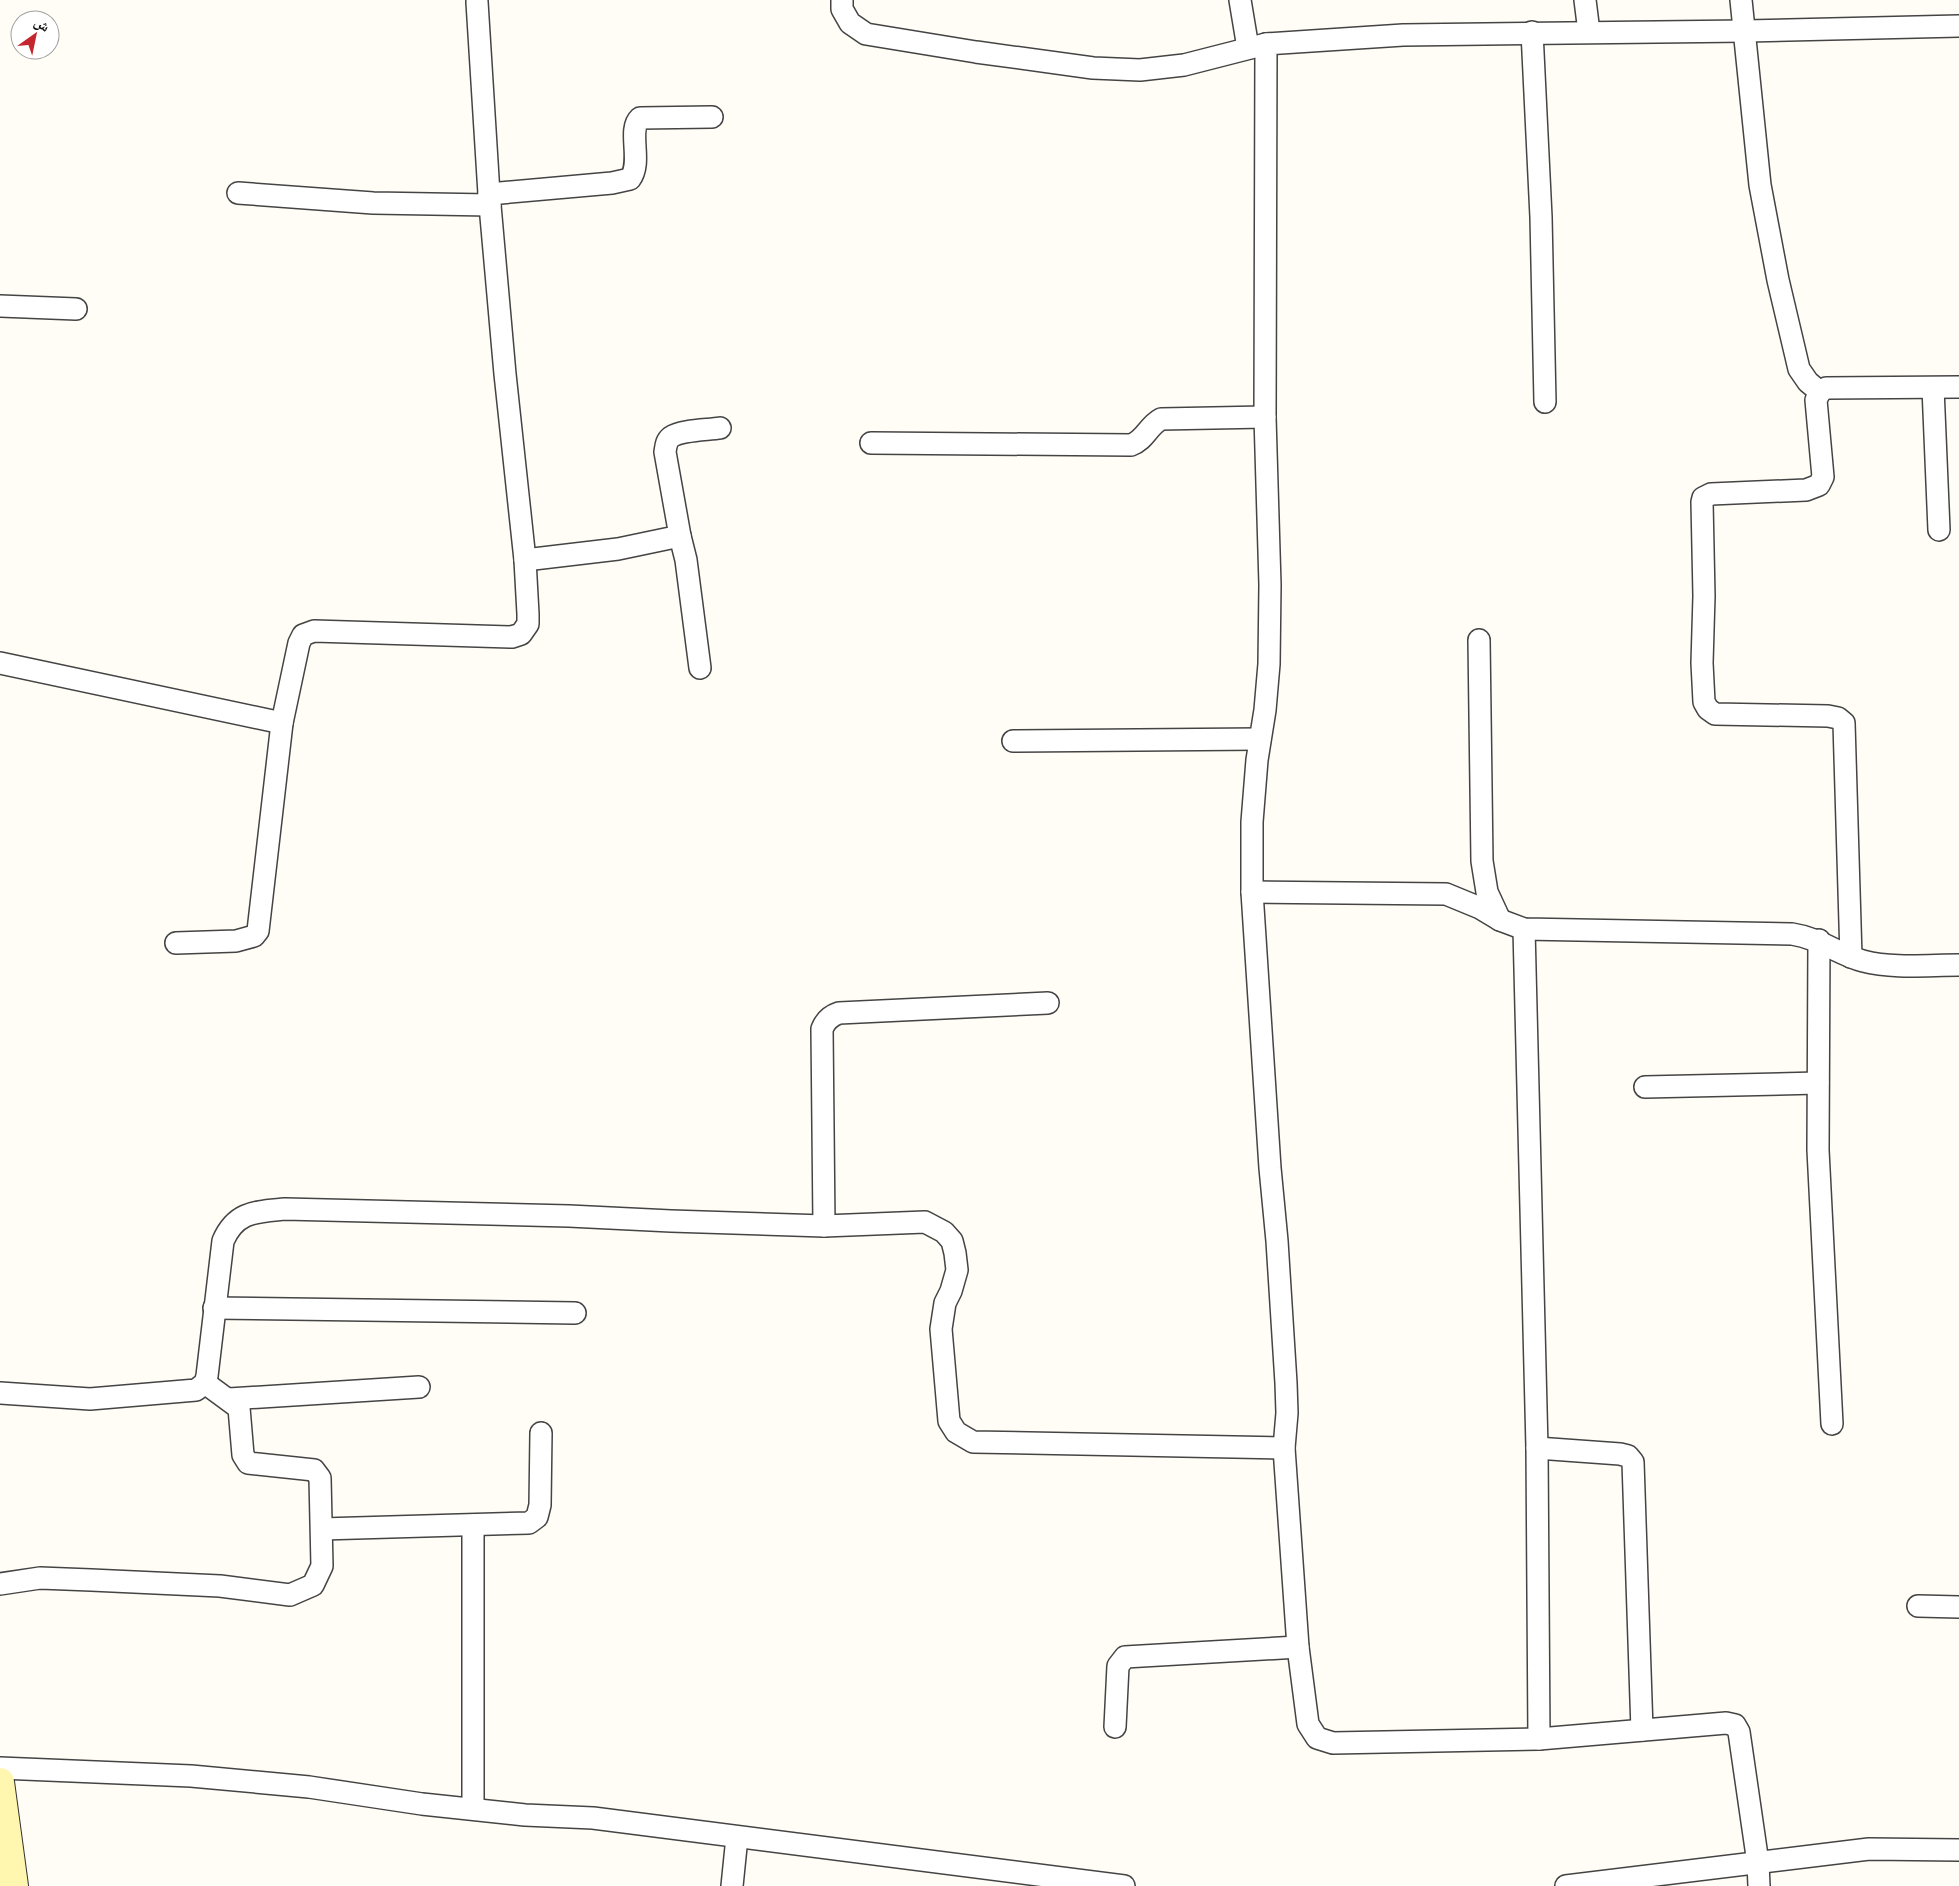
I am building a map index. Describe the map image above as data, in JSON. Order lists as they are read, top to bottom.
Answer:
{
  "north": "top right"
}
